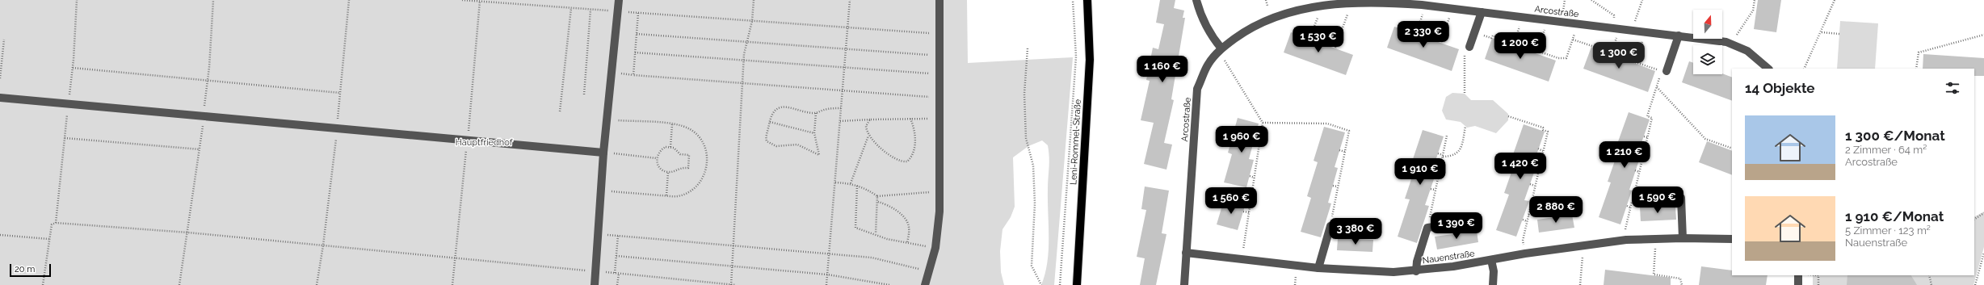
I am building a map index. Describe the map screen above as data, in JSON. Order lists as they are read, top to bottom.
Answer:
{
  "streets": {
    "main road": ["Leni-Rommel-Straße"],
    "street": ["Arcostraße", "Nauenstraße"]
  },
  "crossings": [
    ["Arcostraße", "Nauenstraße"]
  ],
  "parks": ["Hauptfriedhof"],
  "scale_bar": "20 m",
  "north": "top",
  "page": {
    "price": [
      "2 330 €",
      "1 530 €",
      "1 200 €",
      "1 300 €",
      "1 160 €",
      "1 960 €",
      "1 210 €",
      "1 420 €",
      "1 910 €",
      "1 590 €",
      "1 560 €",
      "2 880 €",
      "1 390 €",
      "3 380 €"
    ],
    "heading": "14 Objekte",
    "list": [
      {
        "name": "1 300 €/Monat",
        "note": "2 Zimmer · 64 m² · Arcostraße"
      },
      {
        "name": "1 910 €/Monat",
        "note": "5 Zimmer · 123 m² · Nauenstraße"
      }
    ],
    "scale": "20 m"
  }
}
